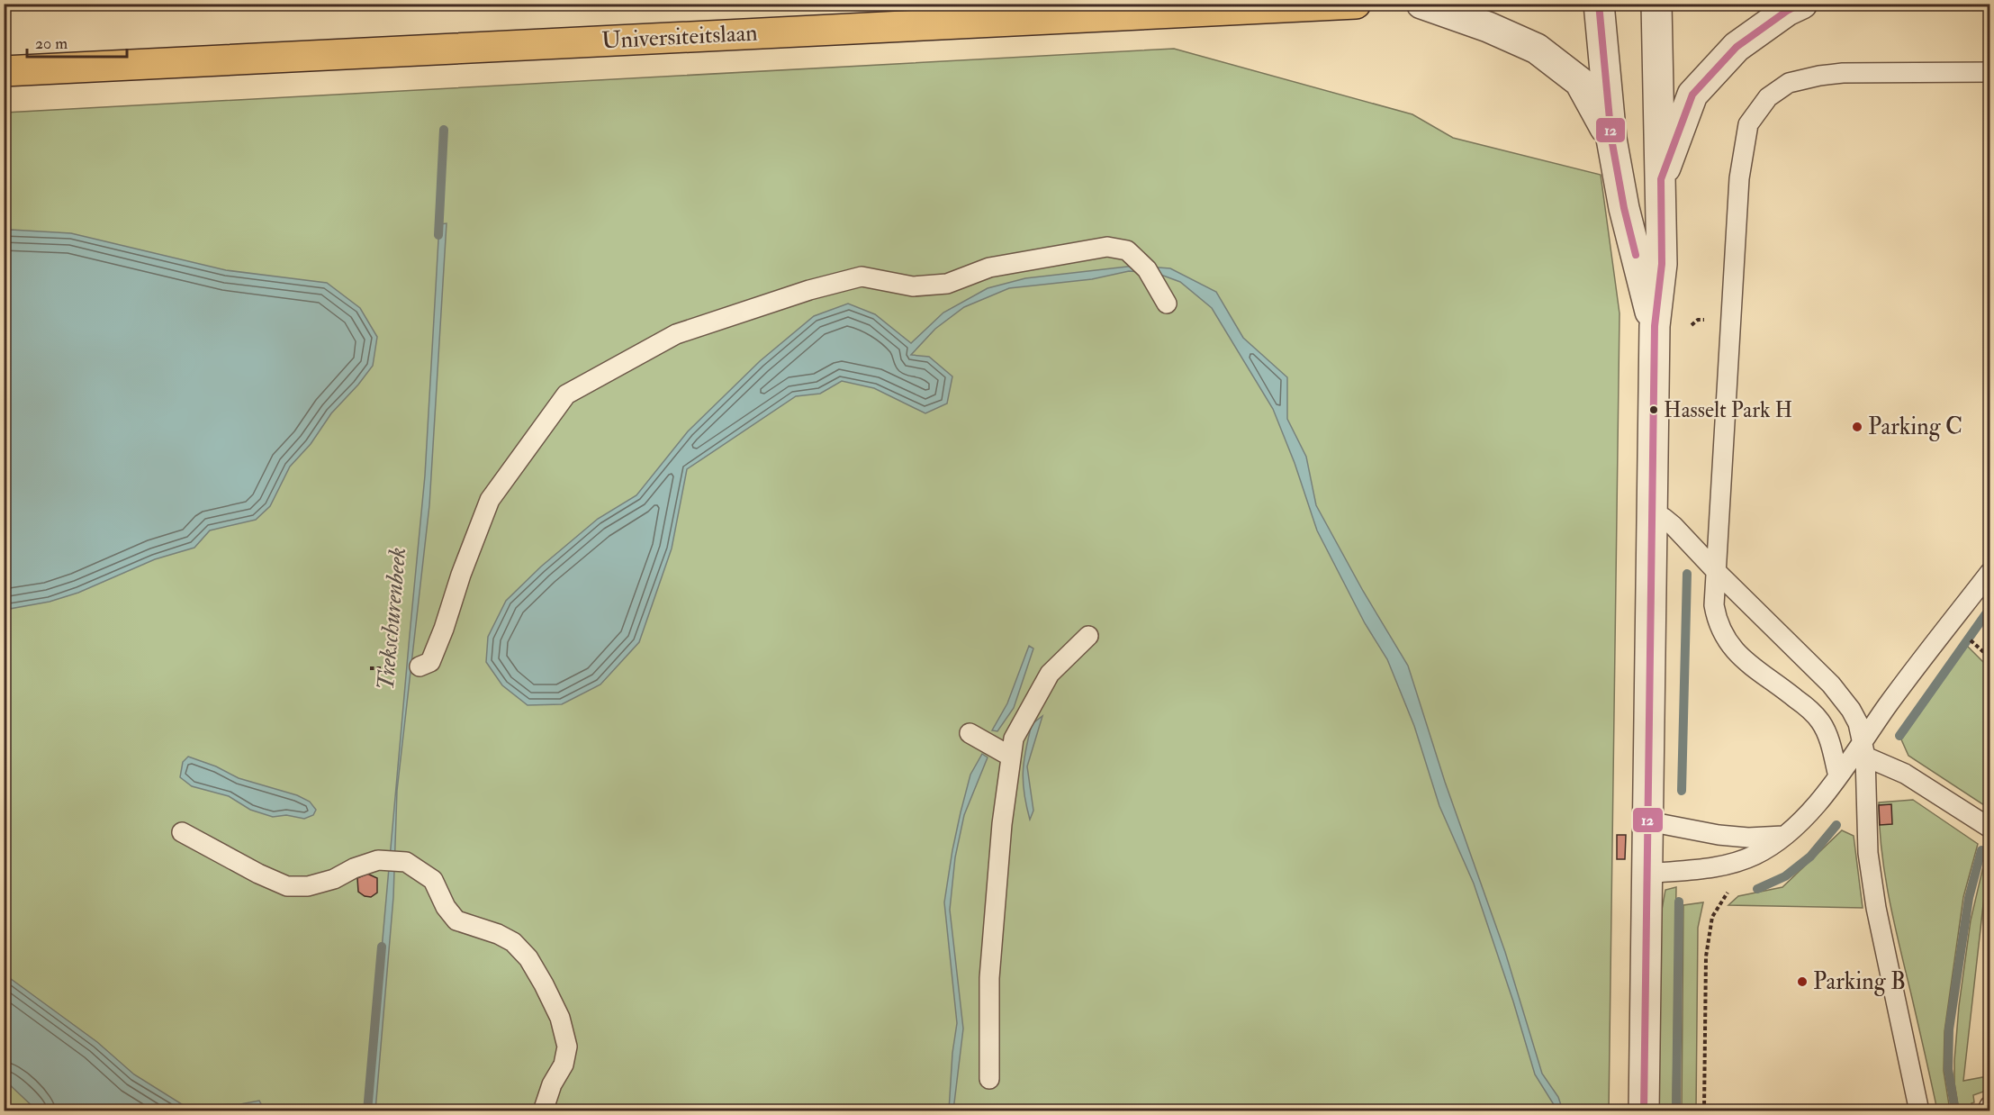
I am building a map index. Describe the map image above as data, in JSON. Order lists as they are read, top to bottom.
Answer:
{
  "streets": {
    "highway": ["Universiteitslaan"]
  },
  "water": ["Trekschurenbeek"],
  "places": ["Hasselt Park H", "Parking C", "Parking B"],
  "lines": ["transit line 12"],
  "scale_bar": "20 m"
}
